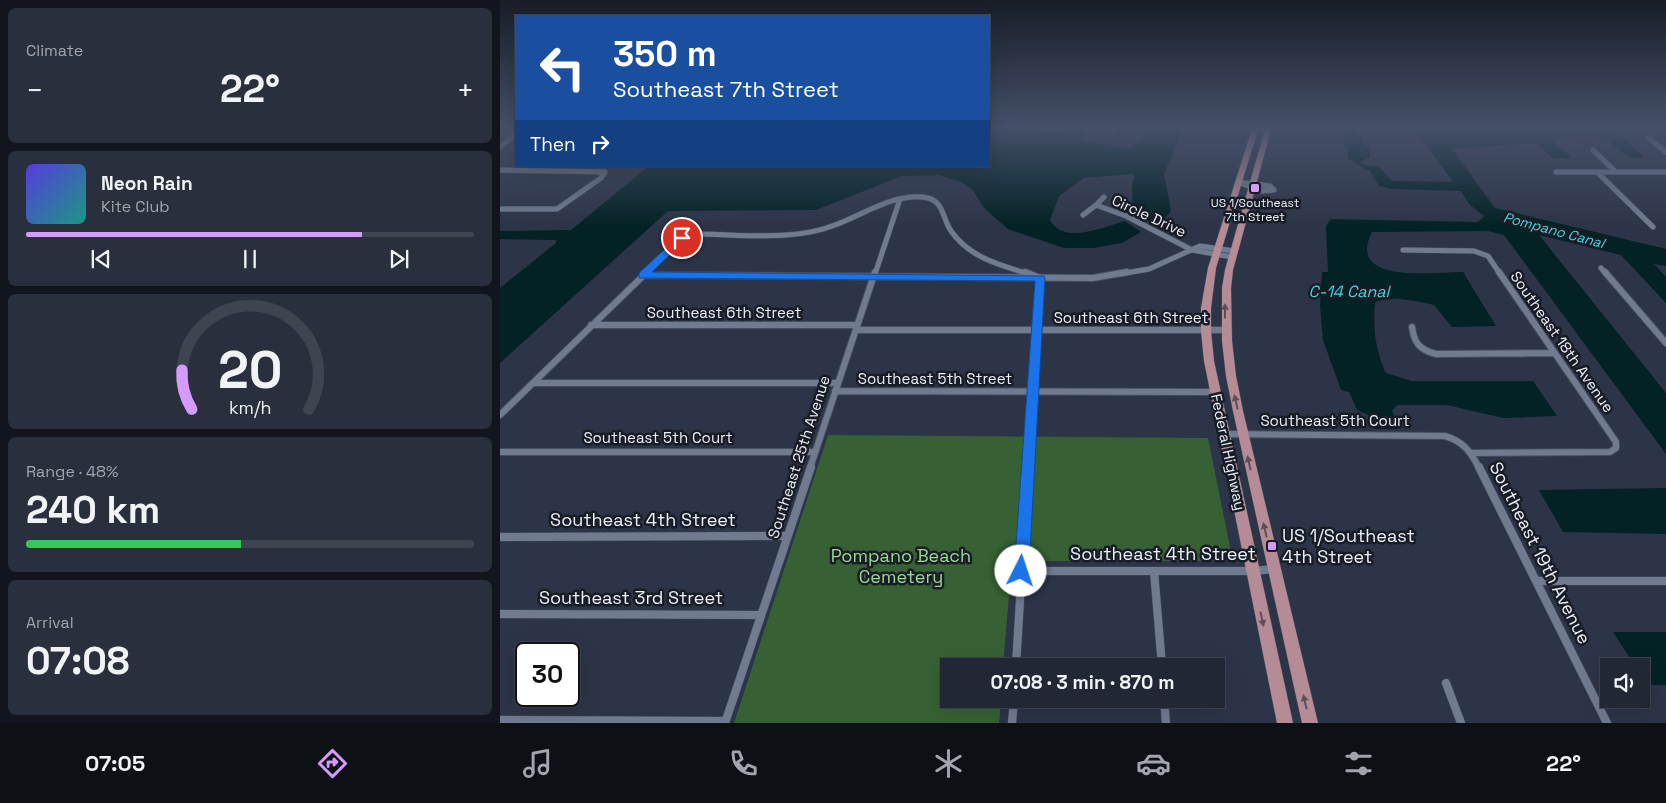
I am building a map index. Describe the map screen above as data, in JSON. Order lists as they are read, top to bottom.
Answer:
{
  "streets": {
    "main road": ["Federal Highway"],
    "street": [
      "Circle Drive",
      "Southeast 6th Street",
      "Southeast 18th Avenue",
      "Southeast 5th Street",
      "Southeast 5th Court",
      "Southeast 25th Avenue",
      "Southeast 4th Street",
      "Southeast 19th Avenue",
      "Southeast 3rd Street"
    ]
  },
  "crossings": [
    ["Circle Drive", "Federal Highway"],
    ["Southeast 6th Street", "Federal Highway"],
    ["Southeast 6th Street", "Southeast 25th Avenue"],
    ["Southeast 18th Avenue", "Southeast 19th Avenue"],
    ["Southeast 5th Street", "Federal Highway"],
    ["Southeast 5th Street", "Southeast 25th Avenue"],
    ["Southeast 5th Court", "Federal Highway"],
    ["Southeast 5th Court", "Southeast 25th Avenue"],
    ["Southeast 5th Court", "Southeast 19th Avenue"],
    ["Federal Highway", "Southeast 4th Street"],
    ["Southeast 25th Avenue", "Southeast 4th Street"],
    ["Southeast 25th Avenue", "Southeast 3rd Street"]
  ],
  "water": ["Pompano Canal", "C-14 Canal"],
  "parks": ["Pompano Beach Cemetery"],
  "places": {
    "transit": ["US 1/Southeast 7th Street", "US 1/Southeast 4th Street"]
  },
  "page": {
    "tile": [
      "Climate",
      ["Range · 48%", "240 km"],
      ["Arrival", "07:08"]
    ],
    "turn": ["350 m", "Southeast 7th Street"],
    "heat": ["−", "22°", "+"],
    "then": "Then",
    "song": ["Neon Rain", "Kite Club"],
    "limit": "30",
    "trip": "07:08 · 3 min · 870 m",
    "tabs": ["07:05", "22°"],
    "gauge": ["20", "km/h"]
  }
}
